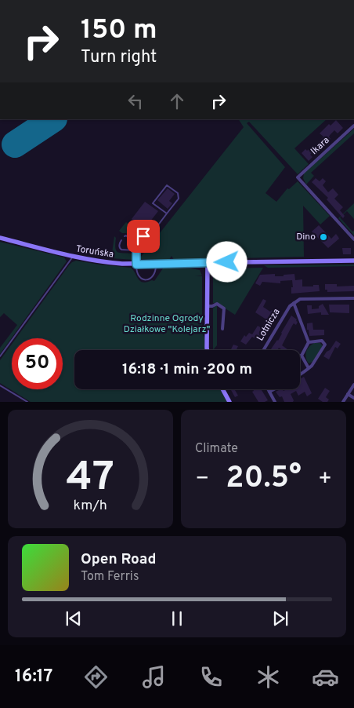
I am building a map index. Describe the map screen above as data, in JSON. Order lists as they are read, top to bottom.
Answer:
{
  "streets": {
    "main road": ["Toruńska"],
    "street": ["Ikara", "Lotnicza"]
  },
  "parks": ["Rodzinne Ogrody Działkowe \"Kolejarz\""],
  "places": ["Dino"],
  "page": {
    "turn": ["150 m", "Turn right"],
    "limit": "50",
    "trip": "16:18 · 1 min · 200 m",
    "tile": "Climate",
    "heat": ["−", "20.5°", "+"],
    "song": ["Open Road", "Tom Ferris"],
    "tabs": "16:17",
    "gauge": ["47", "km/h"]
  }
}
